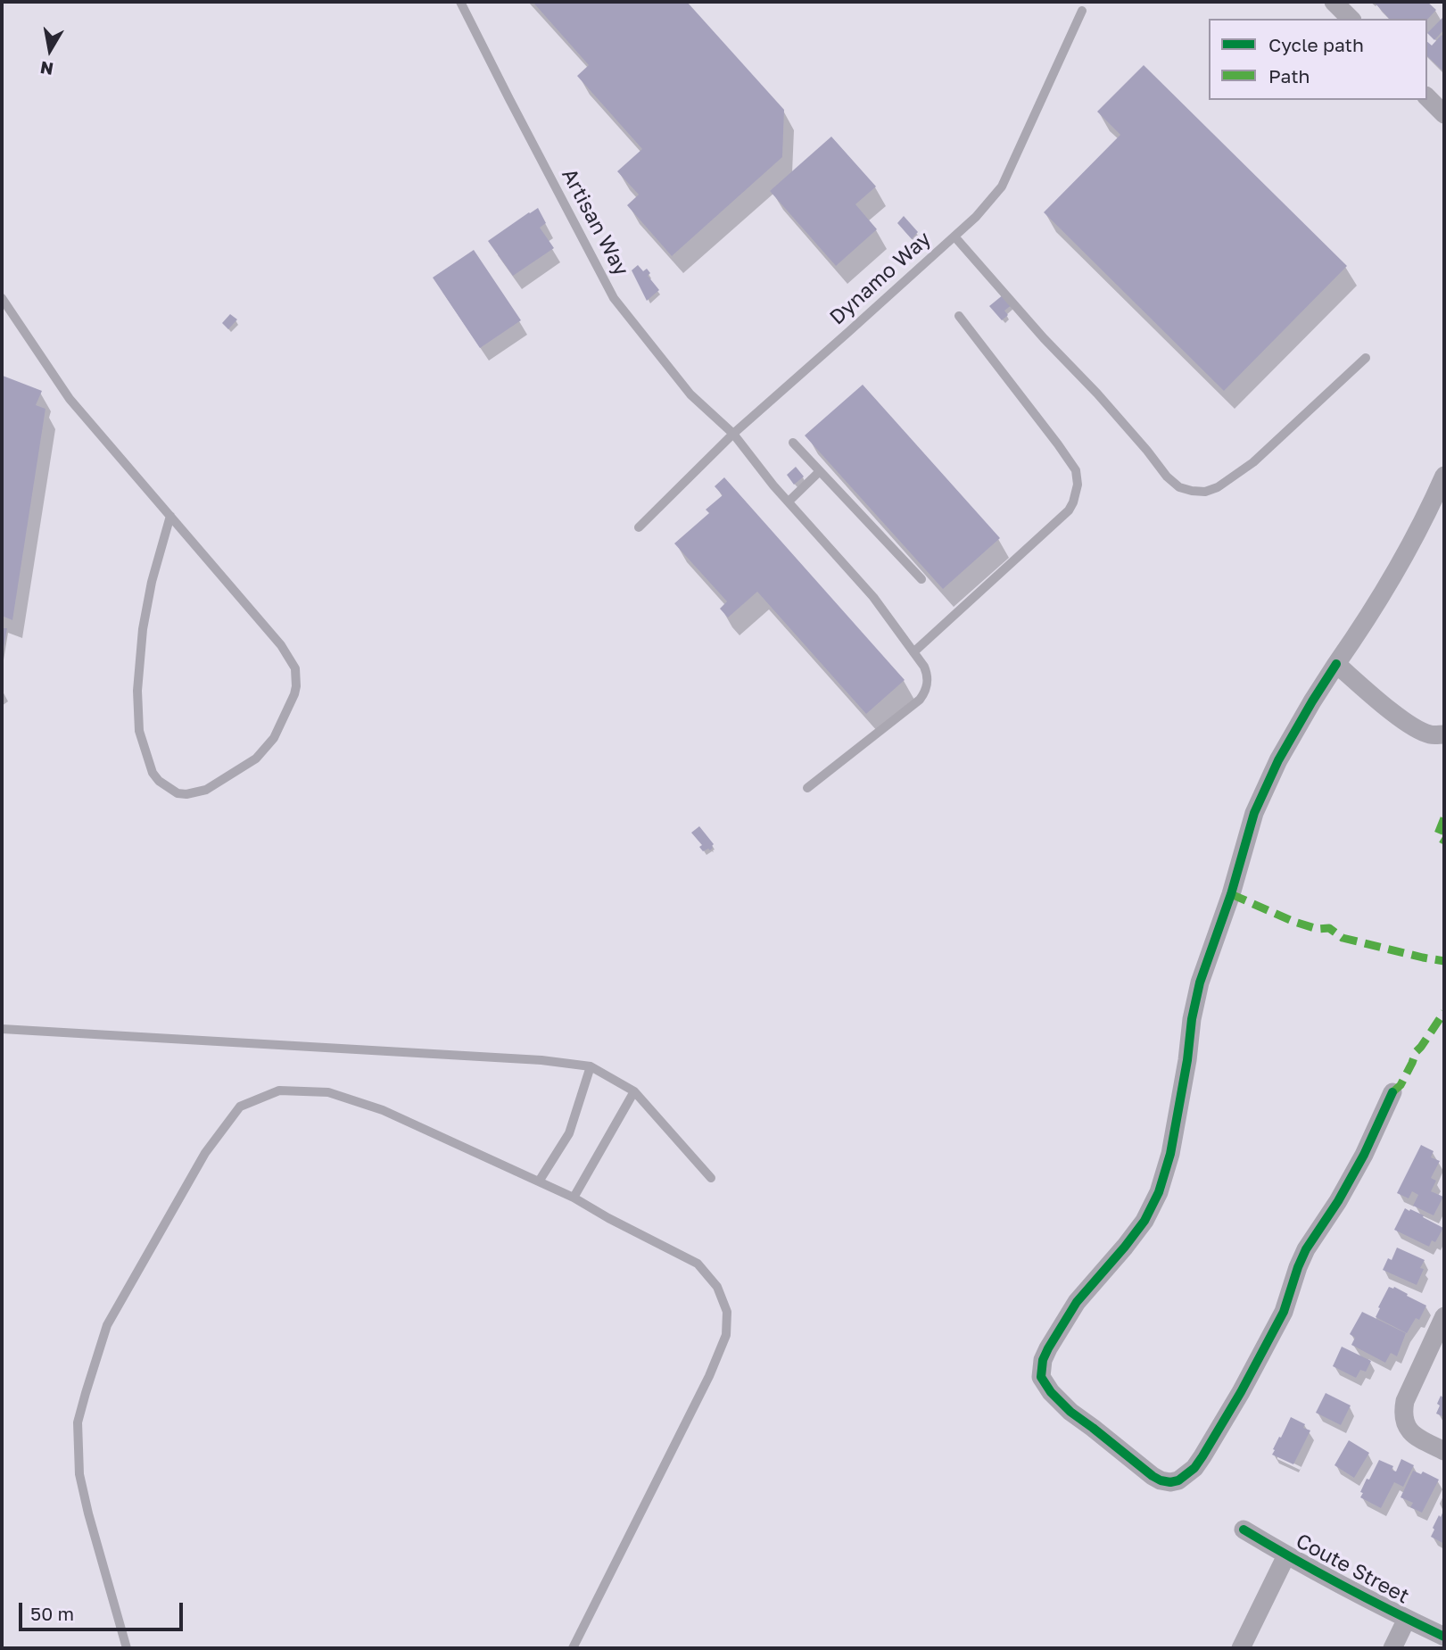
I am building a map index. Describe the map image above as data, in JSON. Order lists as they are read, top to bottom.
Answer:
{
  "streets": {
    "street": ["Coute Street"],
    "lane": ["Artisan Way", "Dynamo Way"]
  },
  "crossings": [
    ["Artisan Way", "Dynamo Way"]
  ],
  "legend": ["Cycle path", "Path"],
  "scale_bar": "50 m",
  "north": "bottom"
}
